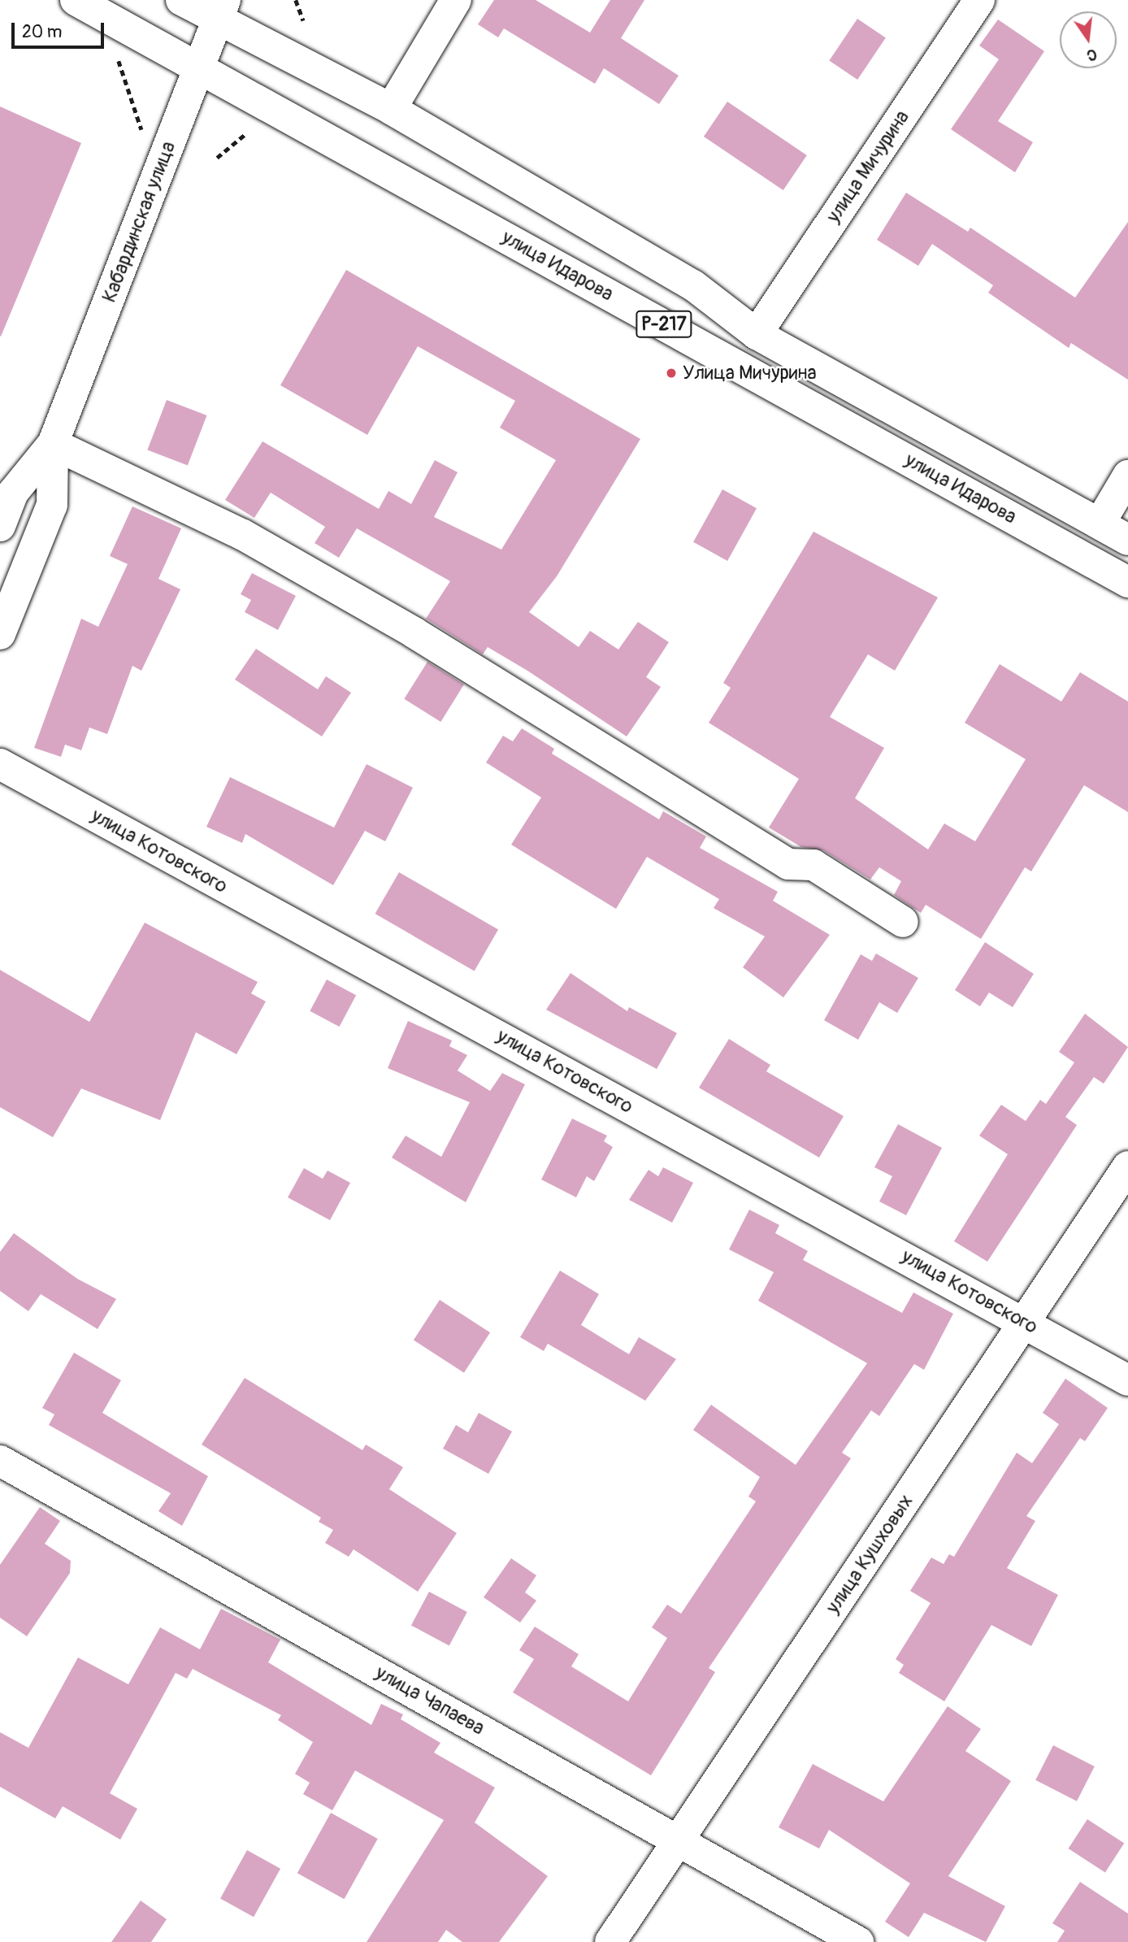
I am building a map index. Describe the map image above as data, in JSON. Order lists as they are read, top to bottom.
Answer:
{
  "streets": {
    "street": [
      "улица Мичурина",
      "Кабардинская улица",
      "улица Идарова",
      "Р-217",
      "улица Котовского",
      "улица Кушховых",
      "улица Чапаева"
    ]
  },
  "crossings": [
    ["улица Мичурина", "улица Идарова"],
    ["Кабардинская улица", "улица Идарова"],
    ["улица Котовского", "улица Кушховых"],
    ["улица Кушховых", "улица Чапаева"]
  ],
  "places": ["Улица Мичурина"],
  "scale_bar": "20 m",
  "north": "bottom"
}
